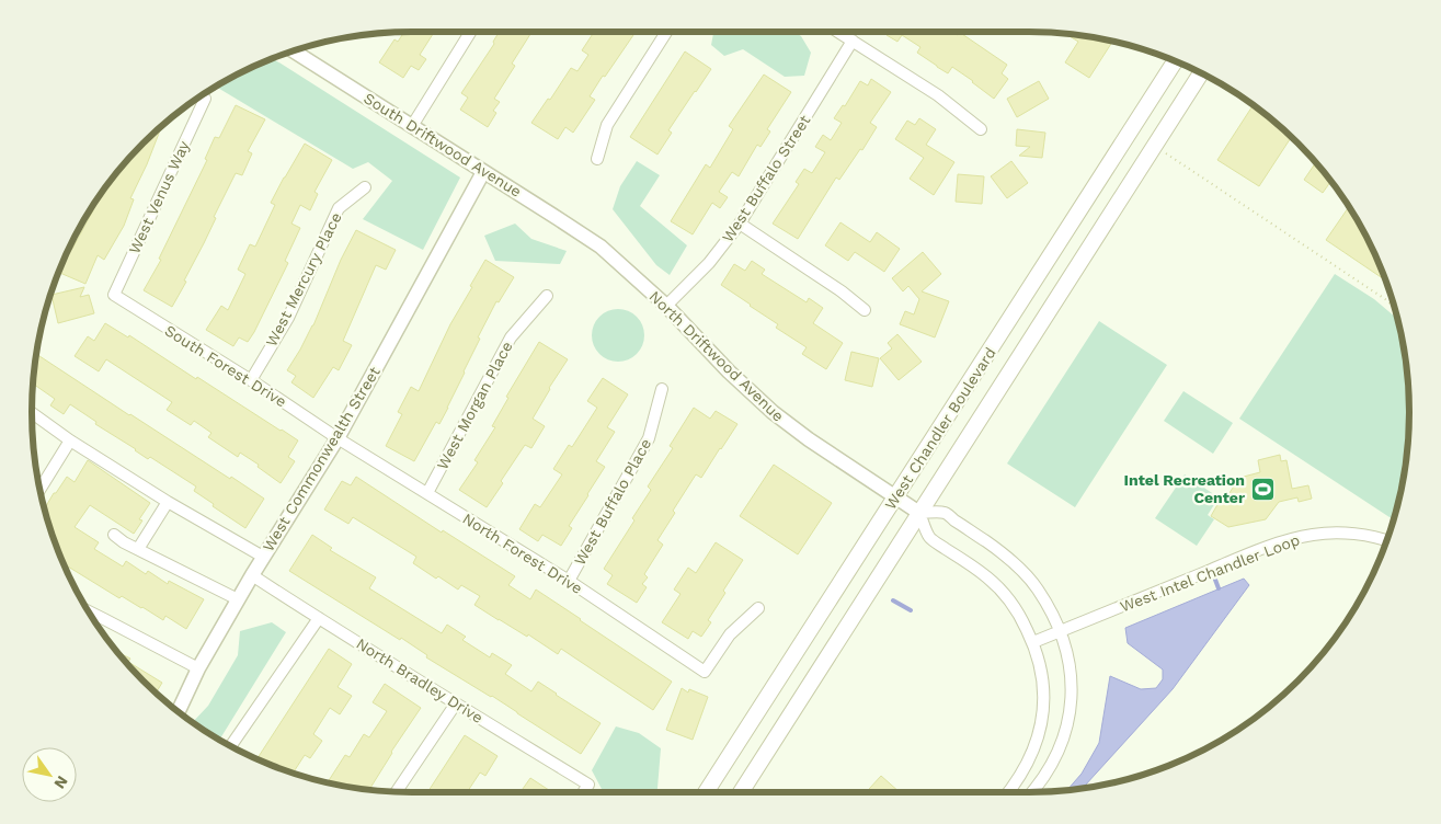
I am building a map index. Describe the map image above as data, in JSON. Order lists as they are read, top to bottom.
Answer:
{
  "streets": {
    "main road": ["West Chandler Boulevard"],
    "street": [
      "South Driftwood Avenue",
      "West Buffalo Street",
      "West Venus Way",
      "West Mercury Place",
      "North Driftwood Avenue",
      "South Forest Drive",
      "West Morgan Place",
      "West Commonwealth Street",
      "West Buffalo Place",
      "North Forest Drive",
      "West Intel Chandler Loop",
      "North Bradley Drive"
    ]
  },
  "crossings": [
    ["South Driftwood Avenue", "North Driftwood Avenue"],
    ["South Driftwood Avenue", "West Commonwealth Street"],
    ["West Buffalo Street", "North Driftwood Avenue"],
    ["West Venus Way", "South Forest Drive"],
    ["West Mercury Place", "South Forest Drive"],
    ["North Driftwood Avenue", "West Chandler Boulevard"],
    ["South Forest Drive", "West Commonwealth Street"],
    ["South Forest Drive", "North Forest Drive"],
    ["West Morgan Place", "North Forest Drive"],
    ["West Commonwealth Street", "North Forest Drive"],
    ["West Commonwealth Street", "North Bradley Drive"],
    ["West Buffalo Place", "North Forest Drive"]
  ],
  "places": {
    "sports": ["Intel Recreation Center"]
  },
  "north": "bottom right"
}
